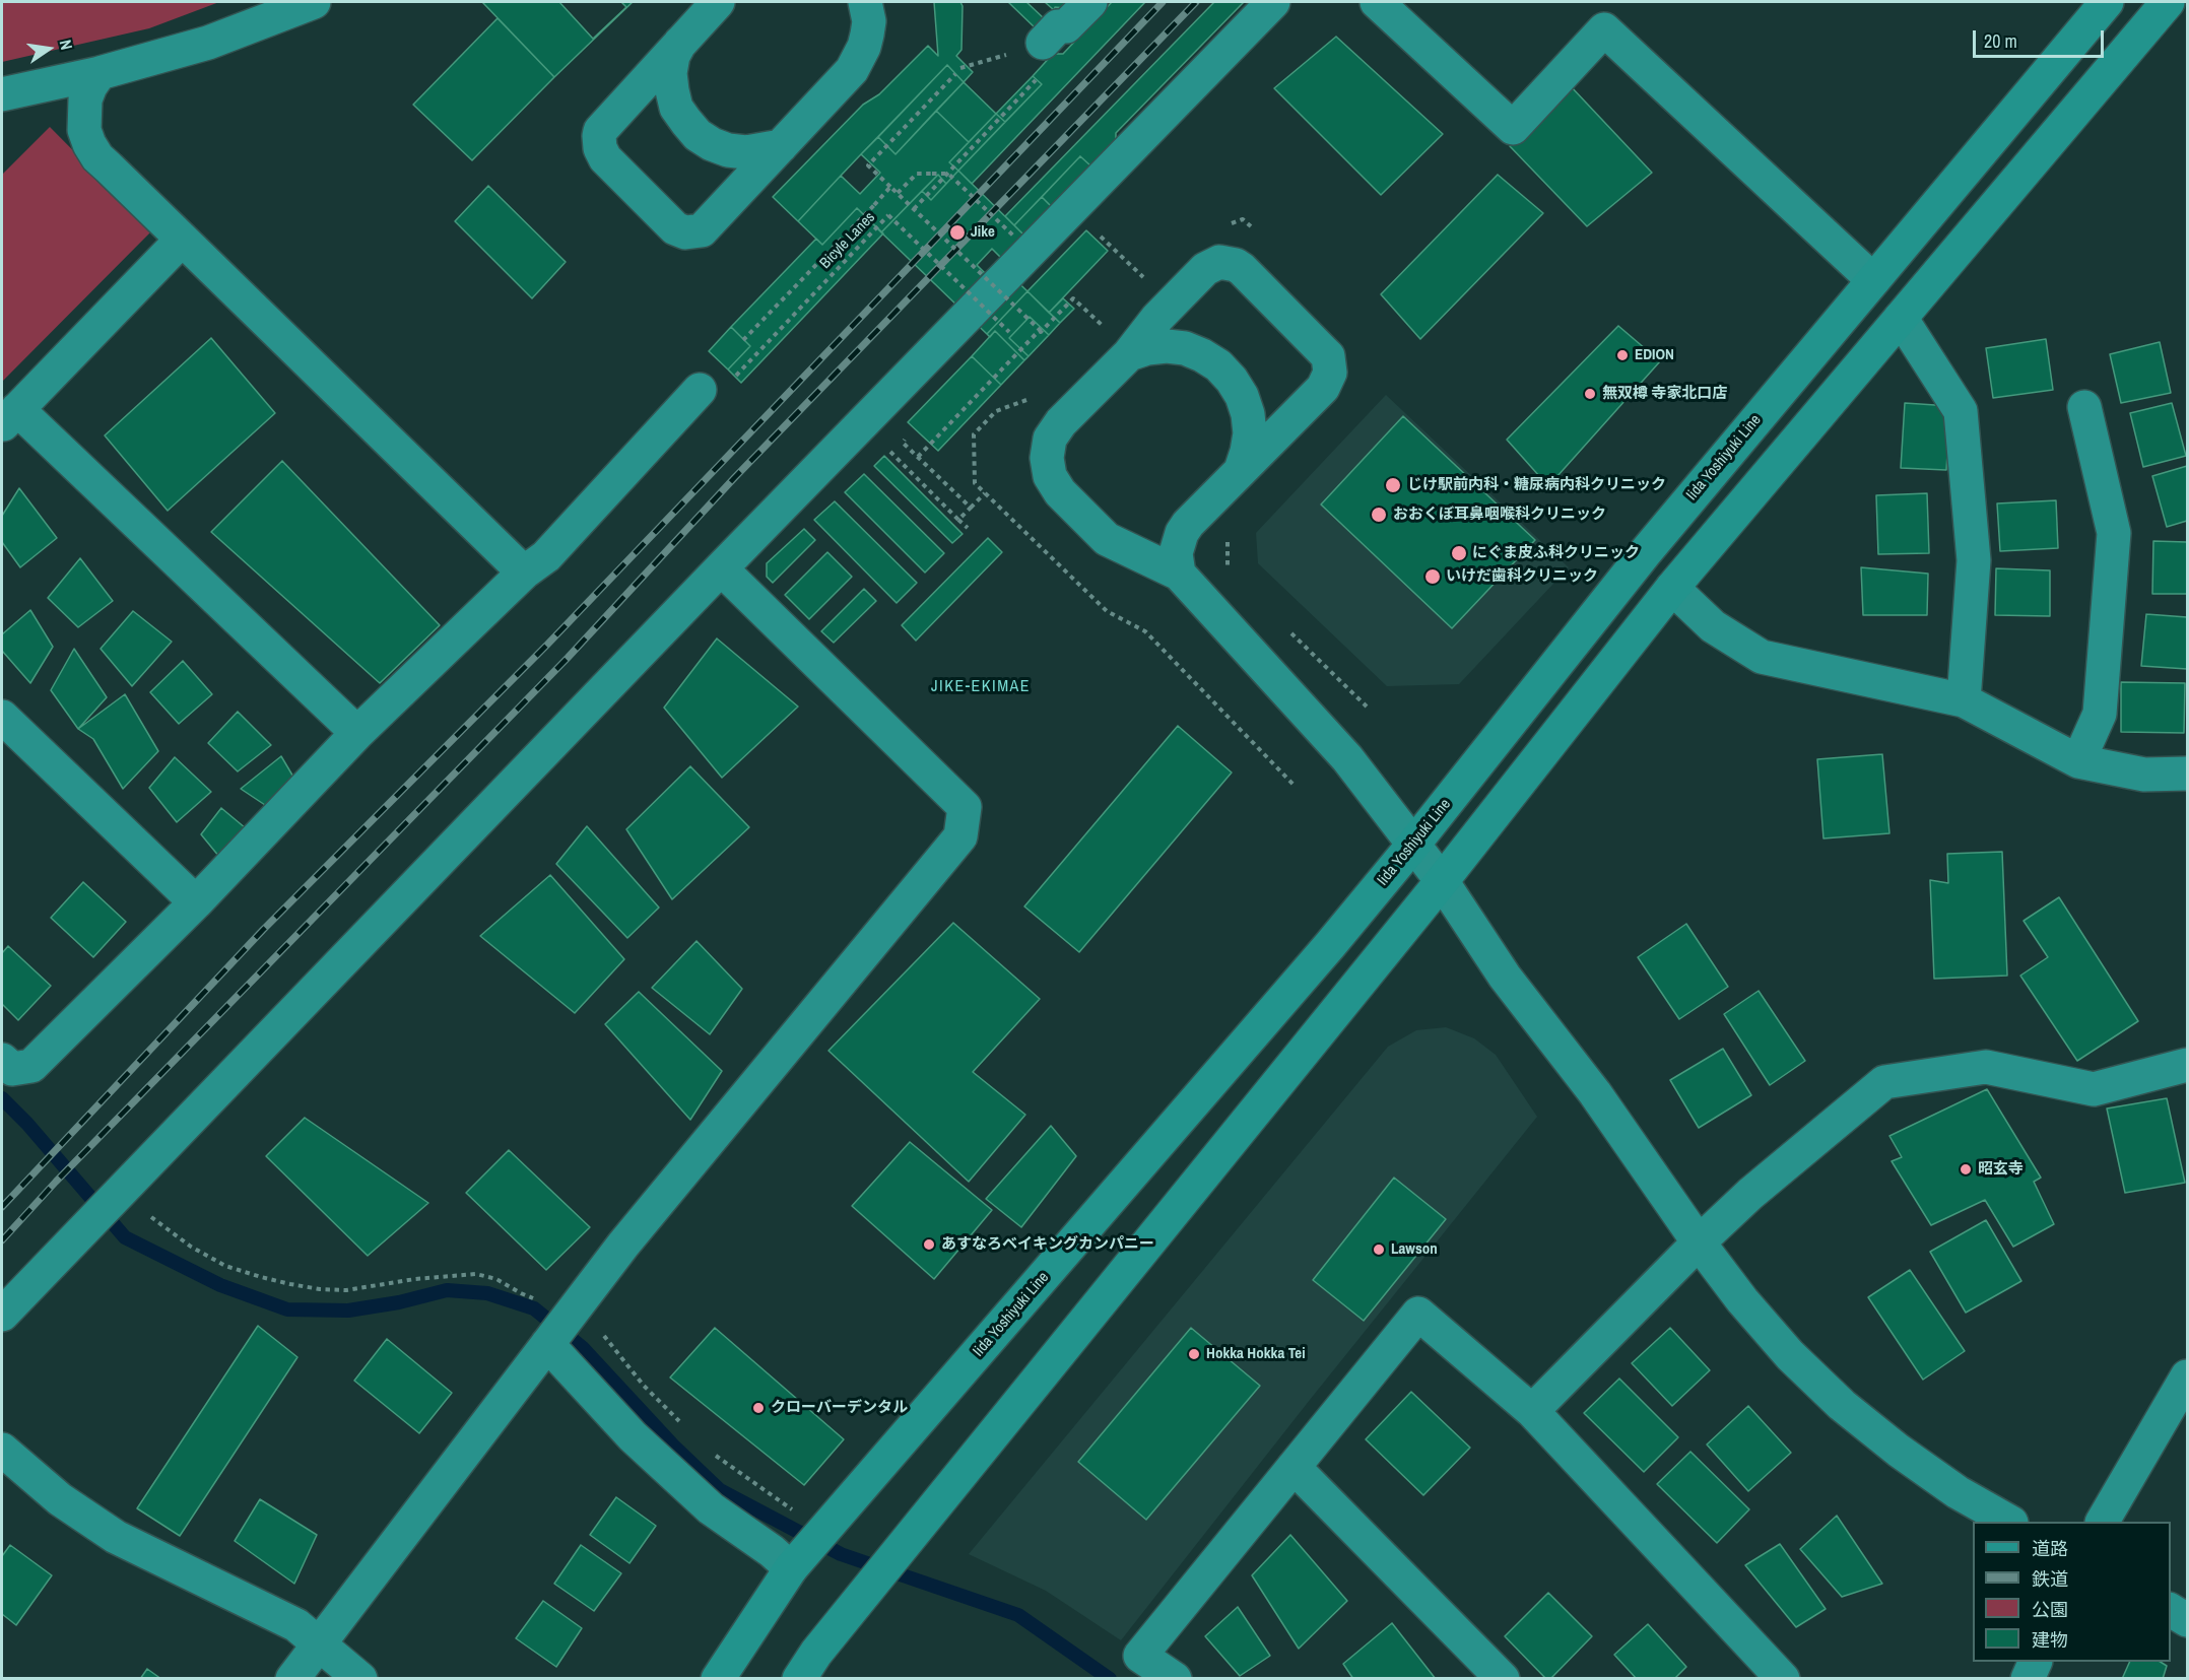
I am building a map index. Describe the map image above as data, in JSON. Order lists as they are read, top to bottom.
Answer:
{
  "streets": {
    "main road": ["Iida Yoshiyuki Line"],
    "path": ["Bicyle Lanes"]
  },
  "districts": ["JIKE-EKIMAE"],
  "places": [
    "Jike",
    "EDION",
    "無双樽 寺家北口店",
    "じけ駅前内科・糖尿病内科クリニック",
    "おおくぼ耳鼻咽喉科クリニック",
    "にぐま皮ふ科クリニック",
    "いけだ歯科クリニック",
    "昭玄寺",
    "あすなろベイキングカンパニー",
    "Lawson",
    "Hokka Hokka Tei",
    "クローバーデンタル"
  ],
  "legend": [
    "道路",
    "鉄道",
    "公園",
    "建物"
  ],
  "scale_bar": "20 m",
  "north": "right"
}
